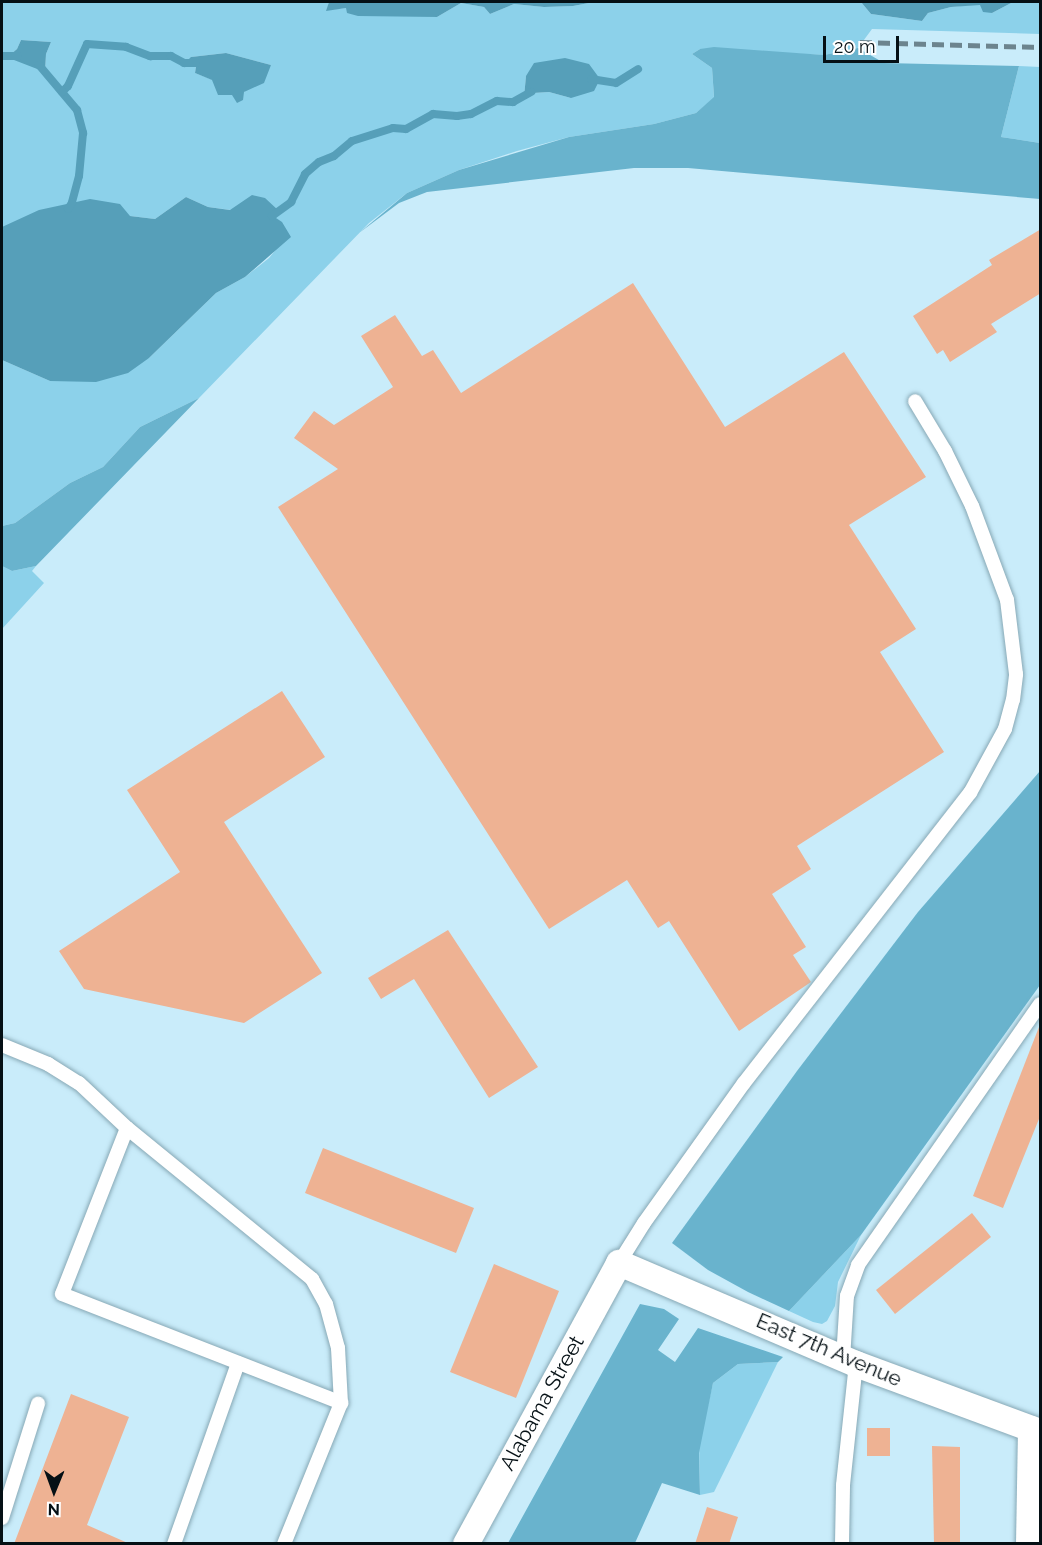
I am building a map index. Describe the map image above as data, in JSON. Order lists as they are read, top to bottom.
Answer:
{
  "streets": {
    "street": ["East 7th Avenue", "Alabama Street"]
  },
  "crossings": [
    ["East 7th Avenue", "Alabama Street"]
  ],
  "scale_bar": "20 m",
  "north": "bottom"
}
